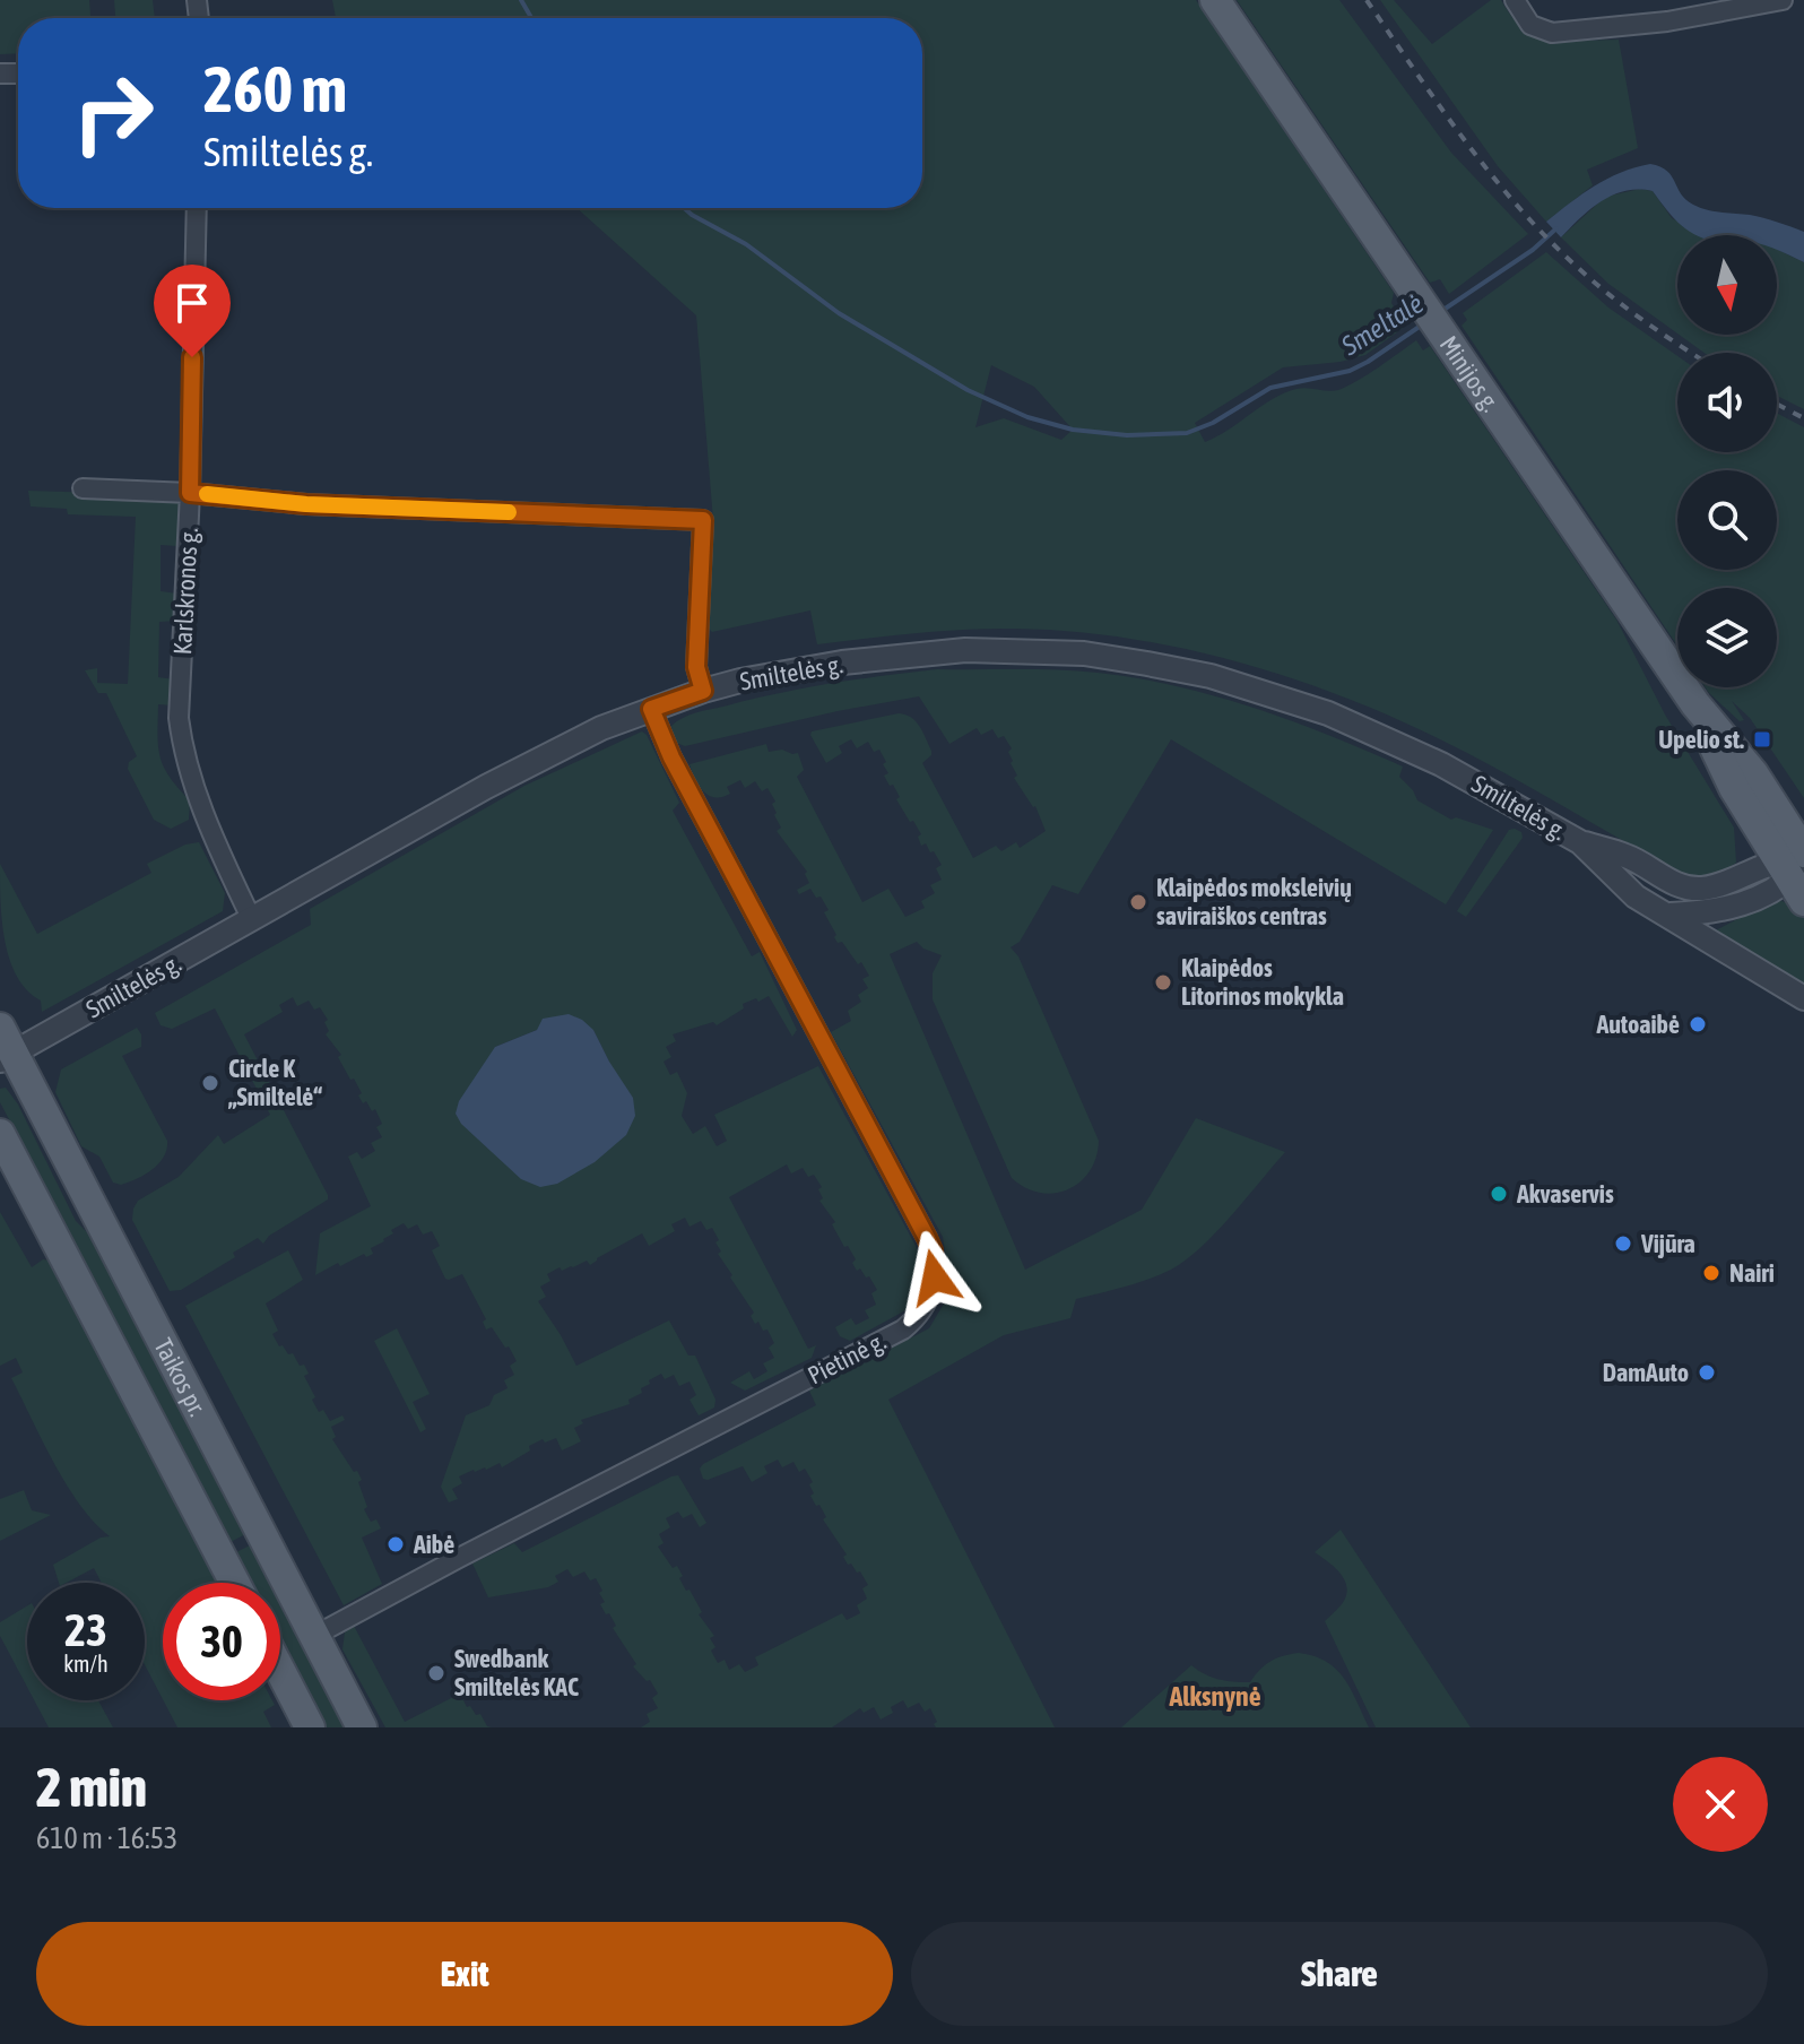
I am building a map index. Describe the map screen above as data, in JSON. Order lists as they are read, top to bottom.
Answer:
{
  "streets": {
    "main road": ["Minijos g.", "Taikos pr."],
    "street": ["Karlskronos g.", "Smiltelės g.", "Pietinė g."]
  },
  "crossings": [
    ["Karlskronos g.", "Smiltelės g."],
    ["Smiltelės g.", "Pietinė g."],
    ["Smiltelės g.", "Taikos pr."],
    ["Pietinė g.", "Taikos pr."]
  ],
  "districts": ["Alksnynė"],
  "water": ["Smeltalė"],
  "places": {
    "transit": ["Upelio st."],
    "other": [
      "Klaipėdos moksleivių saviraiškos centras",
      "Klaipėdos Litorinos mokykla",
      "Autoaibė",
      "Circle K „Smiltelė“",
      "Akvaservis",
      "Vijūra",
      "Nairi",
      "DamAuto",
      "Aibė",
      "Swedbank Smiltelės KAC"
    ]
  },
  "north": "bottom",
  "page": {
    "turn": ["260 m", "Smiltelės g."],
    "speed": "23 km/h",
    "limit": "30",
    "heading": ["2 min", "610 m · 16:53"],
    "buttons": ["Exit", "Share"]
  }
}
